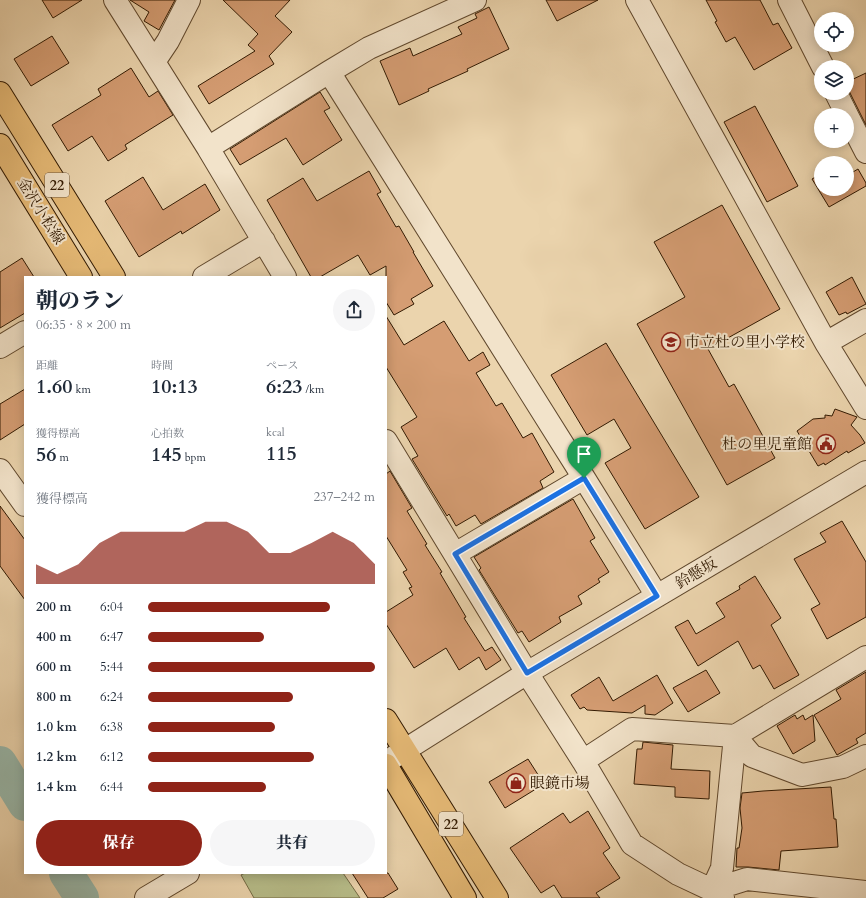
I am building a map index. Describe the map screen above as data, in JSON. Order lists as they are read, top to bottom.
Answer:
{
  "streets": {
    "main road": ["22", "金沢小松線"],
    "street": ["鈴懸坂"]
  },
  "crossings": [
    ["22", "鈴懸坂"]
  ],
  "places": {
    "school or university": ["市立杜の里小学校"],
    "public building": ["杜の里児童館"],
    "shop": ["眼鏡市場"]
  },
  "page": {
    "map_buttons": ["+", "−"],
    "heading": ["朝のラン", "06:35 · 8 × 200 m"],
    "stats": [
      ["距離", "1.60 km"],
      ["時間", "10:13"],
      ["ペース", "6:23 /km"],
      ["獲得標高", "56 m"],
      ["心拍数", "145 bpm"],
      ["kcal", "115"]
    ],
    "chart": ["獲得標高", "237–242 m"],
    "list": [
      {
        "name": "200 m",
        "note": "6:04"
      },
      {
        "name": "400 m",
        "note": "6:47"
      },
      {
        "name": "600 m",
        "note": "5:44"
      },
      {
        "name": "800 m",
        "note": "6:24"
      },
      {
        "name": "1.0 km",
        "note": "6:38"
      },
      {
        "name": "1.2 km",
        "note": "6:12"
      },
      {
        "name": "1.4 km",
        "note": "6:44"
      }
    ],
    "buttons": ["保存", "共有"]
  }
}
